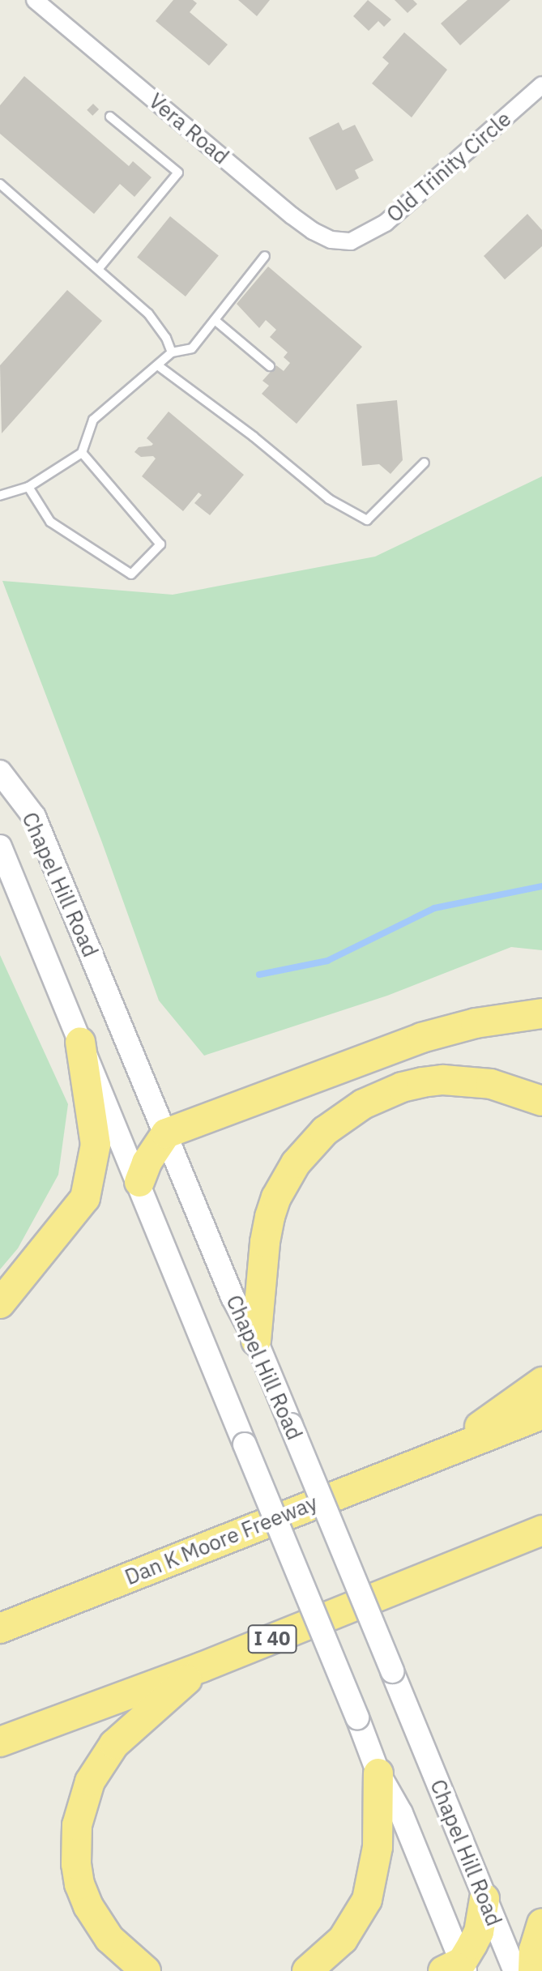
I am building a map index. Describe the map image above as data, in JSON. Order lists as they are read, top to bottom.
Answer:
{
  "streets": {
    "highway": ["Dan K Moore Freeway", "I 40"],
    "main road": ["Chapel Hill Road"],
    "street": ["Vera Road", "Old Trinity Circle"]
  },
  "crossings": [
    ["Vera Road", "Old Trinity Circle"]
  ]
}
